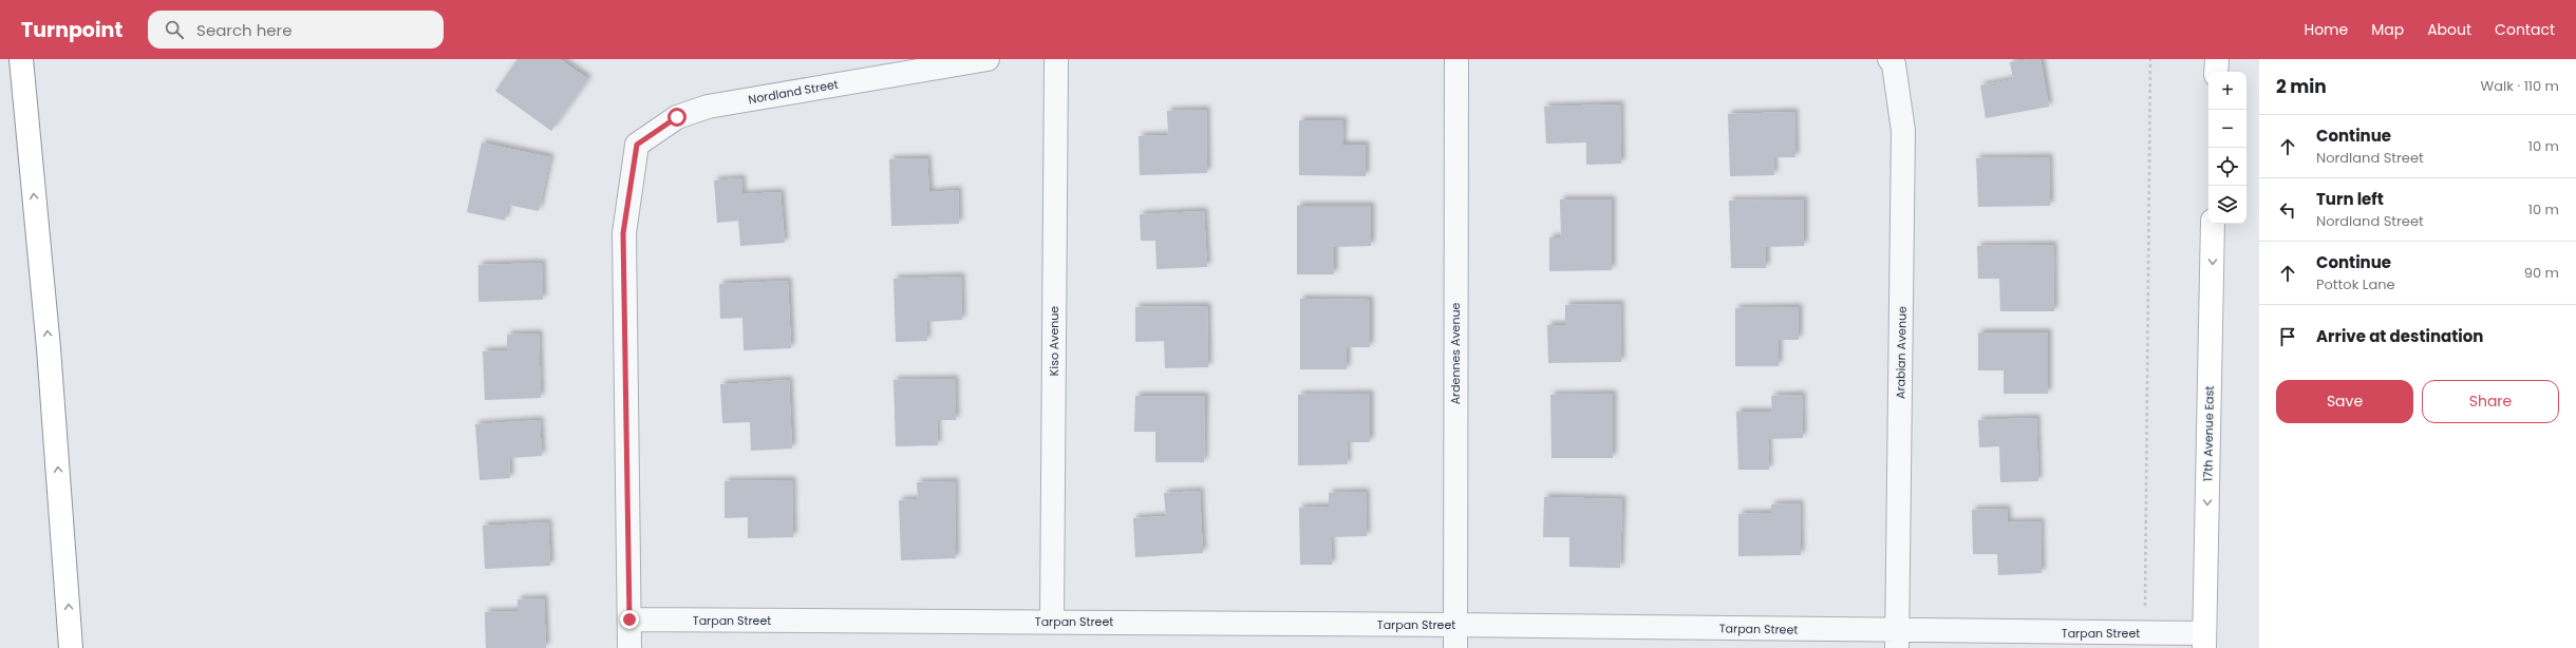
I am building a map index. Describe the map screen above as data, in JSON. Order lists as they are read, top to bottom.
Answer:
{
  "streets": {
    "main road": ["17th Avenue East"],
    "street": [
      "Nordland Street",
      "Kiso Avenue",
      "Arabian Avenue",
      "Ardennes Avenue",
      "Tarpan Street"
    ]
  },
  "crossings": [
    ["Nordland Street", "Tarpan Street"],
    ["Kiso Avenue", "Tarpan Street"],
    ["Arabian Avenue", "Tarpan Street"],
    ["Ardennes Avenue", "Tarpan Street"],
    ["17th Avenue East", "Tarpan Street"]
  ],
  "one_way": ["17th Avenue East"],
  "page": {
    "header": "Turnpoint",
    "search": "Search here",
    "nav": [
      "Home",
      "Map",
      "About",
      "Contact"
    ],
    "heading": ["2 min", "Walk · 110 m"],
    "map_buttons": ["+", "−"],
    "list": [
      ["Continue", "Nordland Street", "10 m"],
      ["Turn left", "Nordland Street", "10 m"],
      ["Continue", "Pottok Lane", "90 m"],
      "Arrive at destination"
    ],
    "buttons": ["Save", "Share"]
  }
}
